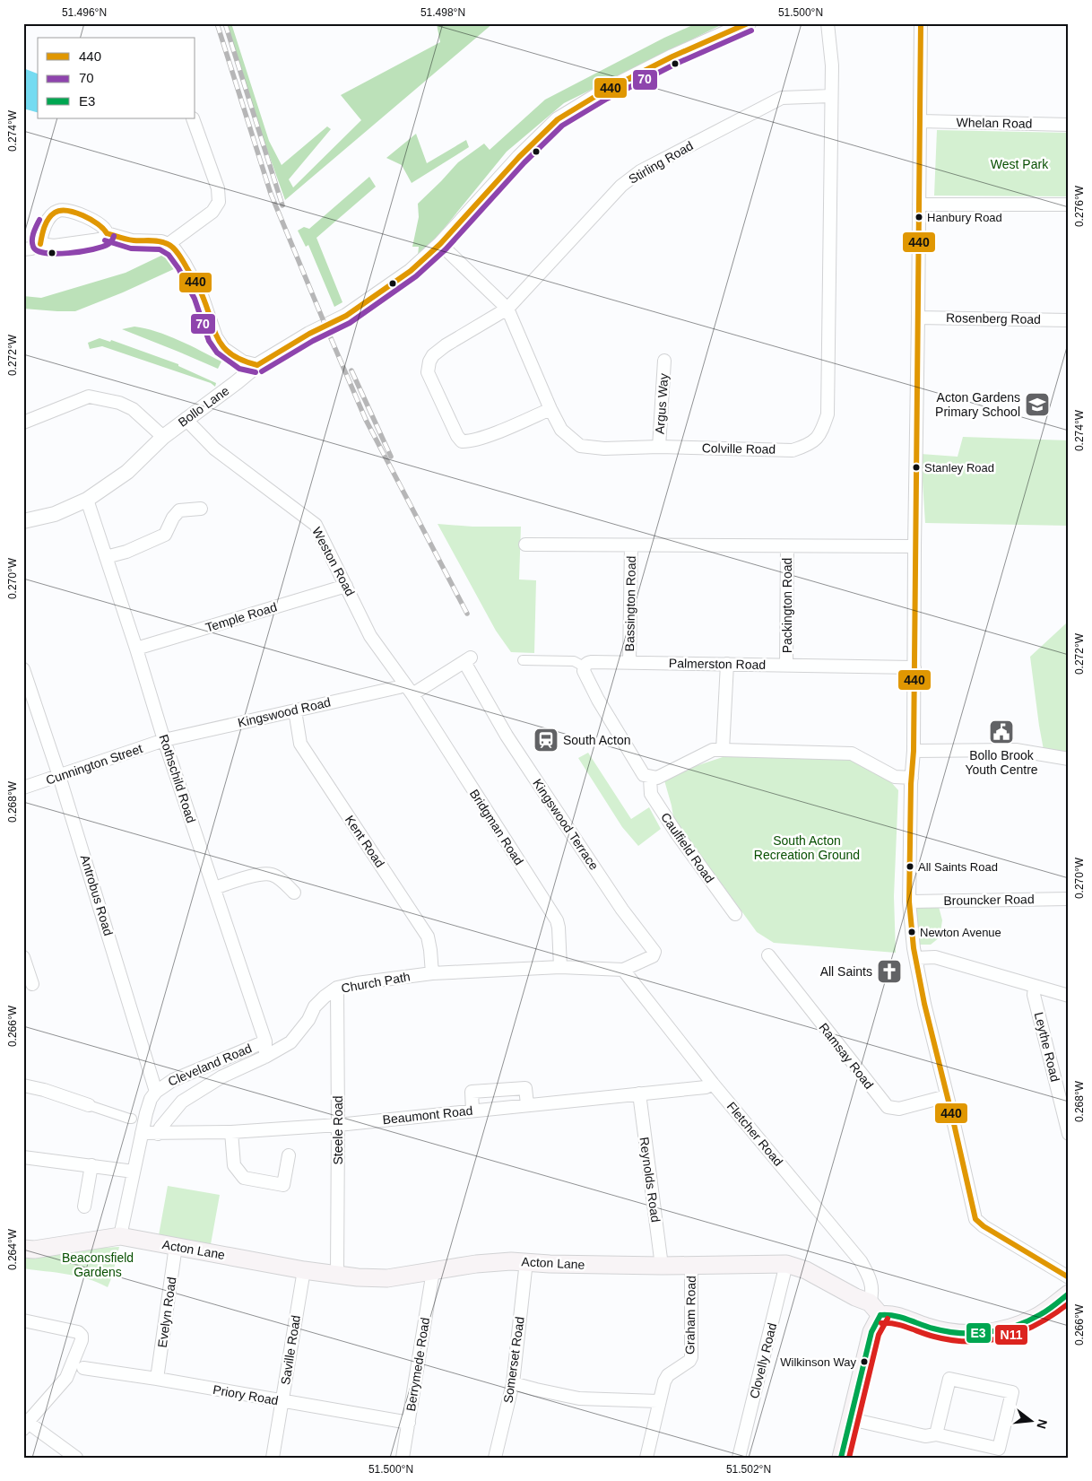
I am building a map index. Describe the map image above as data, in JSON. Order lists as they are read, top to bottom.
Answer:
{
  "streets": {
    "main road": ["Acton Lane"],
    "street": [
      "Whelan Road",
      "Stirling Road",
      "Rosenberg Road",
      "Argus Way",
      "Bollo Lane",
      "Colville Road",
      "Weston Road",
      "Bassington Road",
      "Packington Road",
      "Temple Road",
      "Palmerston Road",
      "Kingswood Road",
      "Cunnington Street",
      "Rothschild Road",
      "Kingswood Terrace",
      "Bridgman Road",
      "Kent Road",
      "Caulfield Road",
      "Antrobus Road",
      "Brouncker Road",
      "Church Path",
      "Leythe Road",
      "Ramsay Road",
      "Cleveland Road",
      "Beaumont Road",
      "Steele Road",
      "Fletcher Road",
      "Reynolds Road",
      "Evelyn Road",
      "Graham Road",
      "Saville Road",
      "Somerset Road",
      "Clovelly Road",
      "Berrymede Road",
      "Priory Road"
    ]
  },
  "crossings": [
    ["Stirling Road", "Colville Road"],
    ["Argus Way", "Colville Road"],
    ["Bollo Lane", "Colville Road"],
    ["Bollo Lane", "Weston Road"],
    ["Bollo Lane", "Rothschild Road"],
    ["Weston Road", "Temple Road"],
    ["Weston Road", "Kingswood Road"],
    ["Weston Road", "Kingswood Terrace"],
    ["Weston Road", "Bridgman Road"],
    ["Bassington Road", "Palmerston Road"],
    ["Packington Road", "Palmerston Road"],
    ["Temple Road", "Rothschild Road"],
    ["Kingswood Road", "Cunnington Street"],
    ["Kingswood Road", "Rothschild Road"],
    ["Kingswood Road", "Kent Road"],
    ["Cunnington Street", "Rothschild Road"],
    ["Cunnington Street", "Antrobus Road"],
    ["Rothschild Road", "Church Path"],
    ["Rothschild Road", "Cleveland Road"],
    ["Kingswood Terrace", "Bridgman Road"],
    ["Kingswood Terrace", "Church Path"],
    ["Kingswood Terrace", "Fletcher Road"],
    ["Bridgman Road", "Church Path"],
    ["Kent Road", "Church Path"],
    ["Antrobus Road", "Cleveland Road"],
    ["Church Path", "Beaumont Road"],
    ["Church Path", "Steele Road"],
    ["Church Path", "Fletcher Road"],
    ["Beaumont Road", "Steele Road"],
    ["Beaumont Road", "Fletcher Road"],
    ["Beaumont Road", "Reynolds Road"],
    ["Steele Road", "Acton Lane"],
    ["Fletcher Road", "Acton Lane"],
    ["Reynolds Road", "Acton Lane"],
    ["Acton Lane", "Evelyn Road"],
    ["Acton Lane", "Graham Road"],
    ["Acton Lane", "Saville Road"],
    ["Acton Lane", "Somerset Road"],
    ["Acton Lane", "Clovelly Road"],
    ["Acton Lane", "Berrymede Road"],
    ["Evelyn Road", "Priory Road"],
    ["Saville Road", "Priory Road"],
    ["Berrymede Road", "Priory Road"]
  ],
  "parks": ["West Park", "South Acton Recreation Ground", "Beaconsfield Gardens"],
  "places": {
    "other": [
      "Hanbury Road",
      "Stanley Road",
      "All Saints Road",
      "Newton Avenue",
      "Wilkinson Way"
    ],
    "school or university": ["Acton Gardens Primary School"],
    "public building": ["Bollo Brook Youth Centre"],
    "station": ["South Acton"],
    "church": ["All Saints"]
  },
  "lines": [
    "transit line 440",
    "transit line 70",
    "transit line E3",
    "transit line N11"
  ],
  "legend": ["440", "70", "E3"],
  "north": "right",
  "coordinates": [
    "51.496°N",
    "51.498°N",
    "51.500°N",
    "0.274°W",
    "0.276°W",
    "0.272°W",
    "0.270°W",
    "0.268°W",
    "0.266°W",
    "0.264°W",
    "51.502°N"
  ]
}
